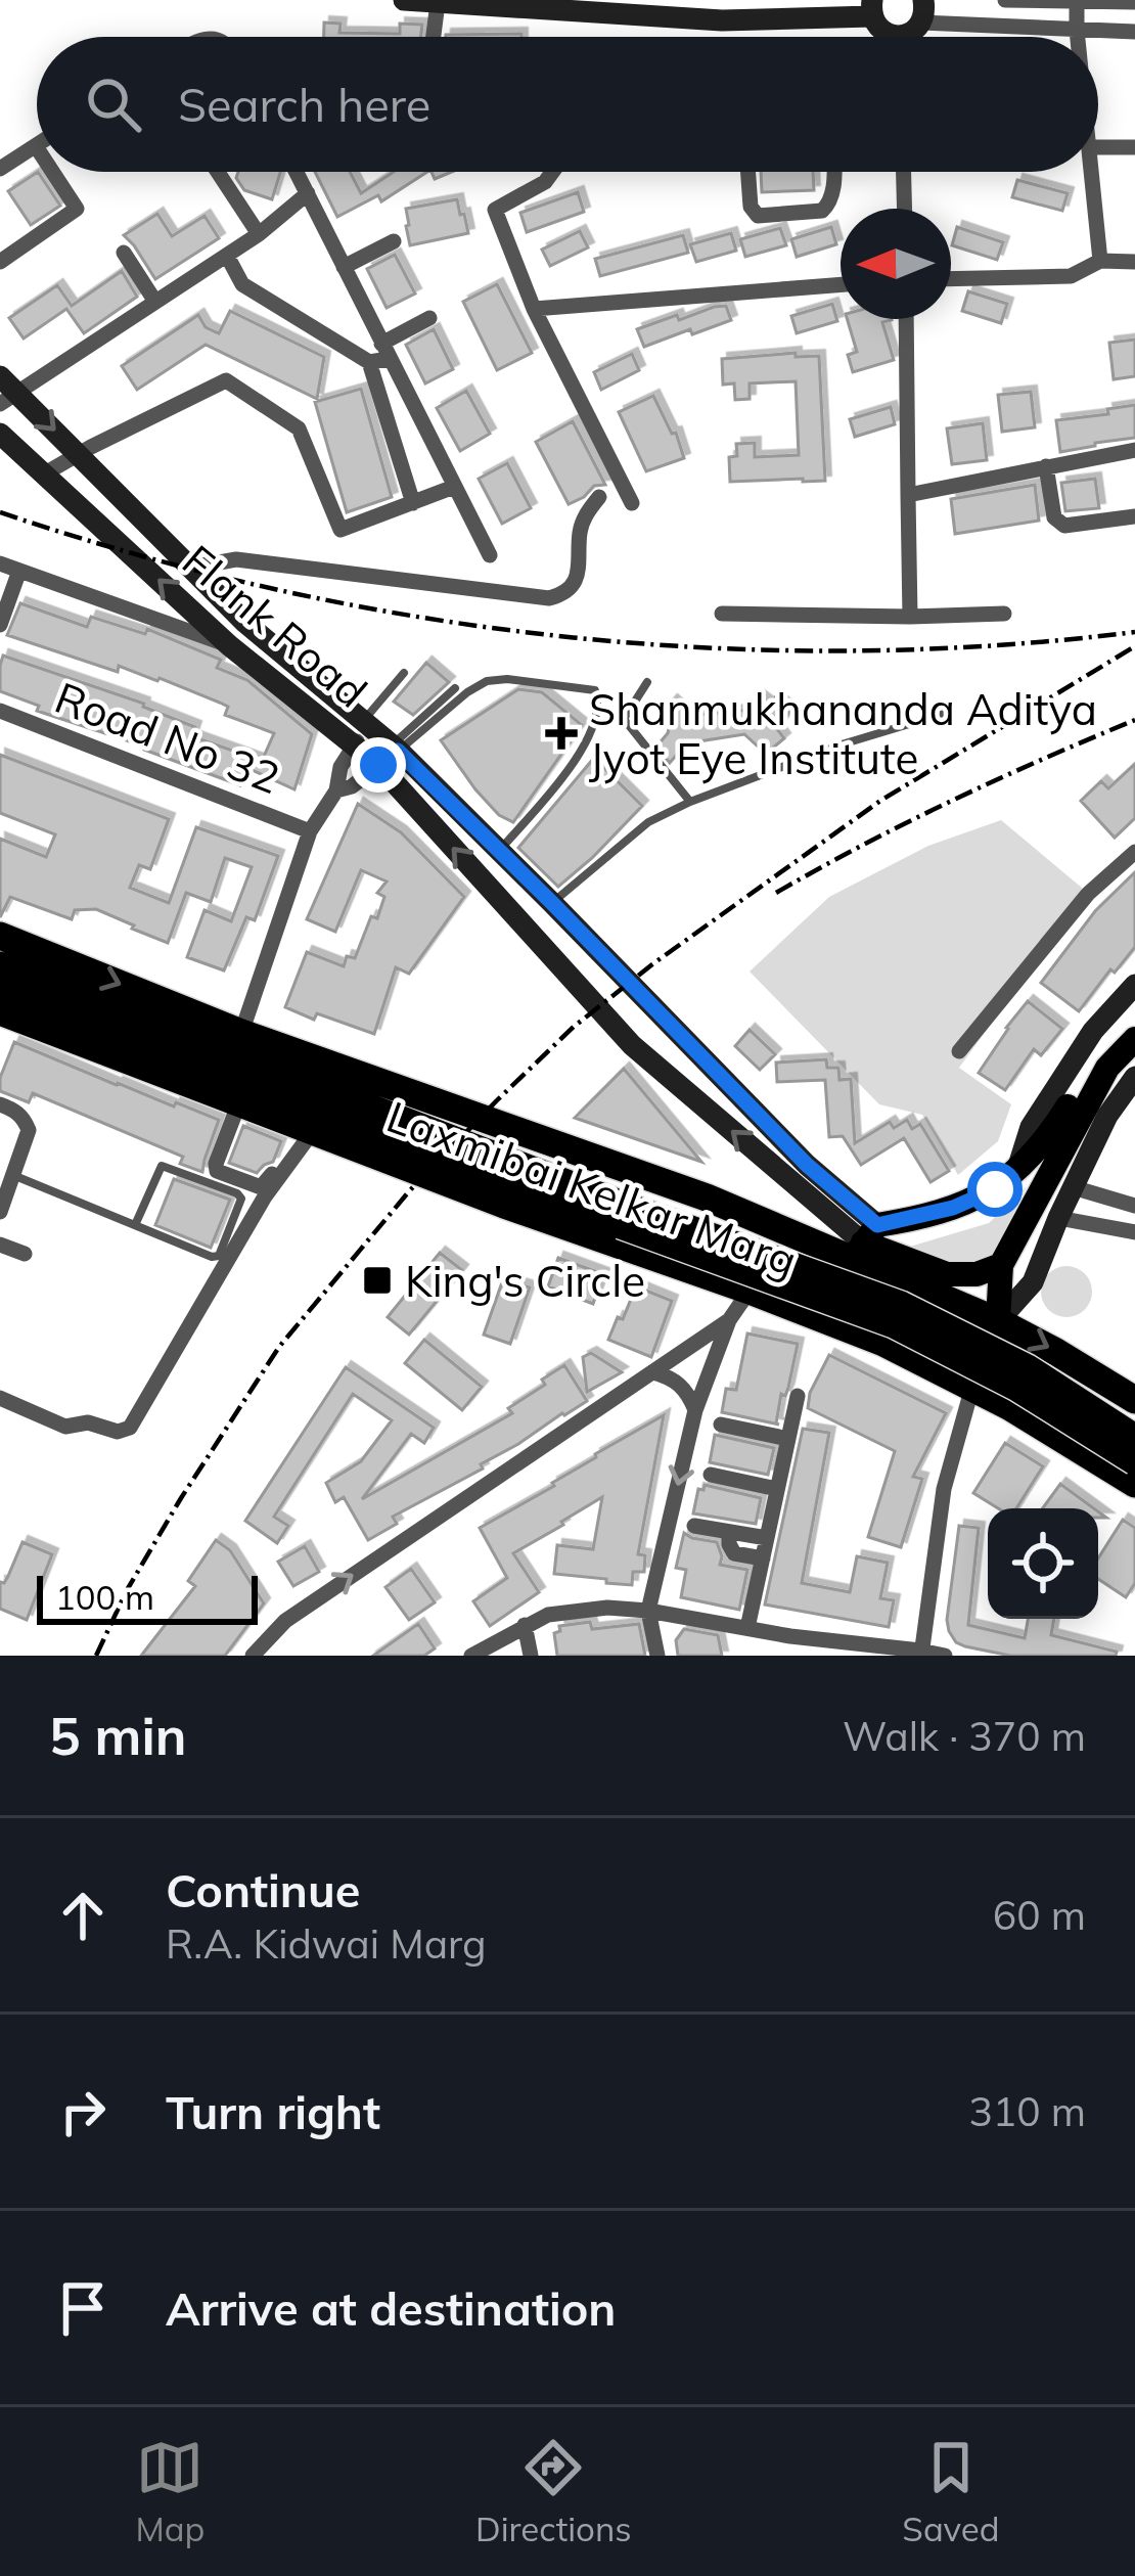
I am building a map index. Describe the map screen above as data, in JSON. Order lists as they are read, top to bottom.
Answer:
{
  "streets": {
    "highway": ["Laxmibai Kelkar Marg"],
    "street": ["Flank Road", "Road No 32"]
  },
  "crossings": [
    ["Flank Road", "Laxmibai Kelkar Marg"]
  ],
  "places": {
    "health": ["Shanmukhananda Aditya Jyot Eye Institute"],
    "transit": ["King's Circle"]
  },
  "scale_bar": "100 m",
  "north": "left",
  "page": {
    "search": "Search here",
    "scale": "100 m",
    "heading": ["5 min", "Walk · 370 m"],
    "list": [
      ["Continue", "R.A. Kidwai Marg", "60 m"],
      ["Turn right", "310 m"],
      "Arrive at destination"
    ],
    "nav": ["Map", "Directions", "Saved"]
  }
}
